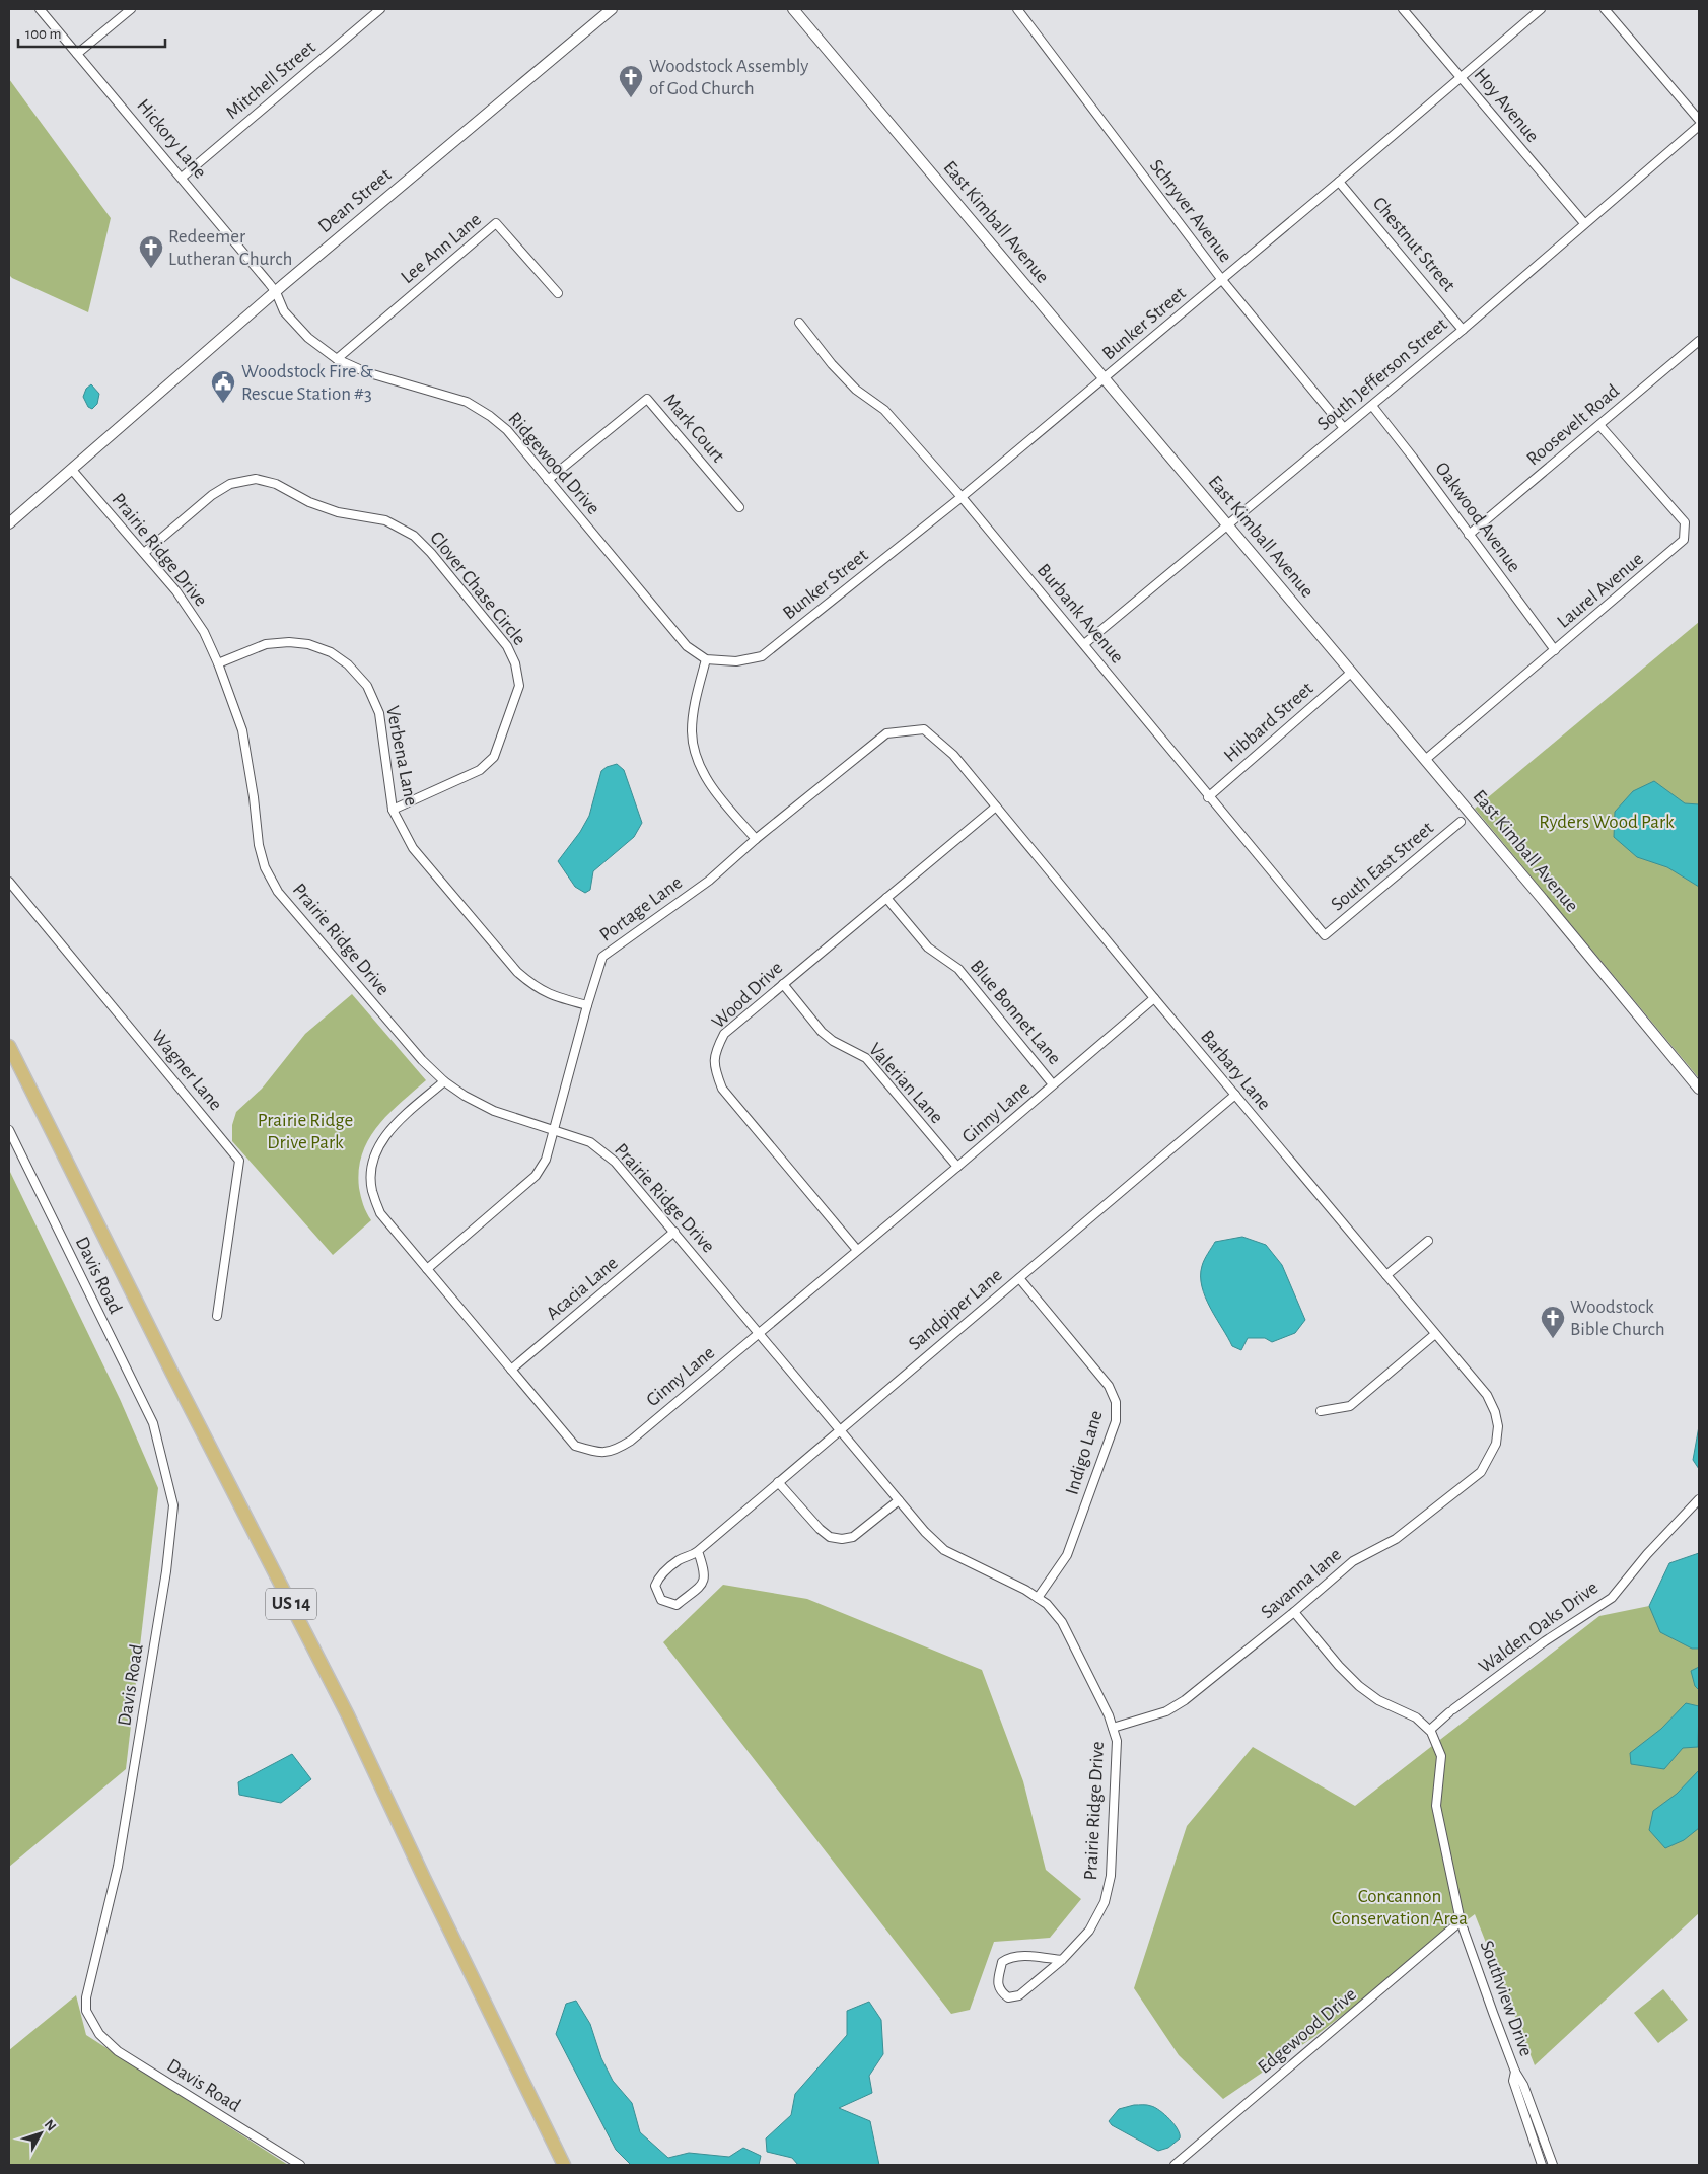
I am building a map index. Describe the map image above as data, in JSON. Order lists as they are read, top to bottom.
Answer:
{
  "streets": {
    "main road": ["US 14"],
    "street": [
      "Mitchell Street",
      "Hoy Avenue",
      "Hickory Lane",
      "Dean Street",
      "Schryver Avenue",
      "East Kimball Avenue",
      "Chestnut Street",
      "Lee Ann Lane",
      "Bunker Street",
      "South Jefferson Street",
      "Roosevelt Road",
      "Mark Court",
      "Ridgewood Drive",
      "Oakwood Avenue",
      "Prairie Ridge Drive",
      "Clover Chase Circle",
      "Laurel Avenue",
      "Burbank Avenue",
      "Hibbard Street",
      "Verbena Lane",
      "South East Street",
      "Portage Lane",
      "Wood Drive",
      "Blue Bonnet Lane",
      "Wagner Lane",
      "Barbary Lane",
      "Valerian Lane",
      "Ginny Lane",
      "Davis Road",
      "Acacia Lane",
      "Sandpiper Lane",
      "Indigo Lane",
      "Savanna lane",
      "Walden Oaks Drive",
      "Southview Drive",
      "Edgewood Drive"
    ]
  },
  "crossings": [
    ["Mitchell Street", "Hickory Lane"],
    ["Hoy Avenue", "Bunker Street"],
    ["Hoy Avenue", "South Jefferson Street"],
    ["Hickory Lane", "Dean Street"],
    ["Hickory Lane", "Ridgewood Drive"],
    ["Dean Street", "Ridgewood Drive"],
    ["Dean Street", "Prairie Ridge Drive"],
    ["Schryver Avenue", "Bunker Street"],
    ["Schryver Avenue", "South Jefferson Street"],
    ["East Kimball Avenue", "Bunker Street"],
    ["East Kimball Avenue", "South Jefferson Street"],
    ["East Kimball Avenue", "Laurel Avenue"],
    ["East Kimball Avenue", "Hibbard Street"],
    ["Chestnut Street", "Bunker Street"],
    ["Chestnut Street", "South Jefferson Street"],
    ["Lee Ann Lane", "Ridgewood Drive"],
    ["Bunker Street", "Ridgewood Drive"],
    ["Bunker Street", "Burbank Avenue"],
    ["South Jefferson Street", "Oakwood Avenue"],
    ["South Jefferson Street", "Burbank Avenue"],
    ["Roosevelt Road", "Oakwood Avenue"],
    ["Roosevelt Road", "Laurel Avenue"],
    ["Mark Court", "Ridgewood Drive"],
    ["Oakwood Avenue", "Laurel Avenue"],
    ["Prairie Ridge Drive", "Clover Chase Circle"],
    ["Prairie Ridge Drive", "Verbena Lane"],
    ["Prairie Ridge Drive", "Portage Lane"],
    ["Prairie Ridge Drive", "Ginny Lane"],
    ["Prairie Ridge Drive", "Acacia Lane"],
    ["Prairie Ridge Drive", "Sandpiper Lane"],
    ["Prairie Ridge Drive", "Indigo Lane"],
    ["Prairie Ridge Drive", "Savanna lane"],
    ["Clover Chase Circle", "Verbena Lane"],
    ["Burbank Avenue", "Hibbard Street"],
    ["Burbank Avenue", "South East Street"],
    ["Verbena Lane", "Portage Lane"],
    ["Portage Lane", "Barbary Lane"],
    ["Portage Lane", "Ginny Lane"],
    ["Wood Drive", "Blue Bonnet Lane"],
    ["Wood Drive", "Barbary Lane"],
    ["Wood Drive", "Valerian Lane"],
    ["Wood Drive", "Ginny Lane"],
    ["Blue Bonnet Lane", "Ginny Lane"],
    ["Barbary Lane", "Ginny Lane"],
    ["Barbary Lane", "Sandpiper Lane"],
    ["Barbary Lane", "Savanna lane"],
    ["Valerian Lane", "Ginny Lane"],
    ["Ginny Lane", "Acacia Lane"],
    ["Sandpiper Lane", "Indigo Lane"],
    ["Walden Oaks Drive", "Southview Drive"],
    ["Southview Drive", "Edgewood Drive"]
  ],
  "parks": ["Ryders Wood Park", "Prairie Ridge Drive Park", "Concannon Conservation Area"],
  "places": {
    "church": ["Woodstock Assembly of God Church", "Redeemer Lutheran Church", "Woodstock Bible Church"],
    "public building": ["Woodstock Fire & Rescue Station #3"]
  },
  "scale_bar": "100 m",
  "north": "top right"
}
